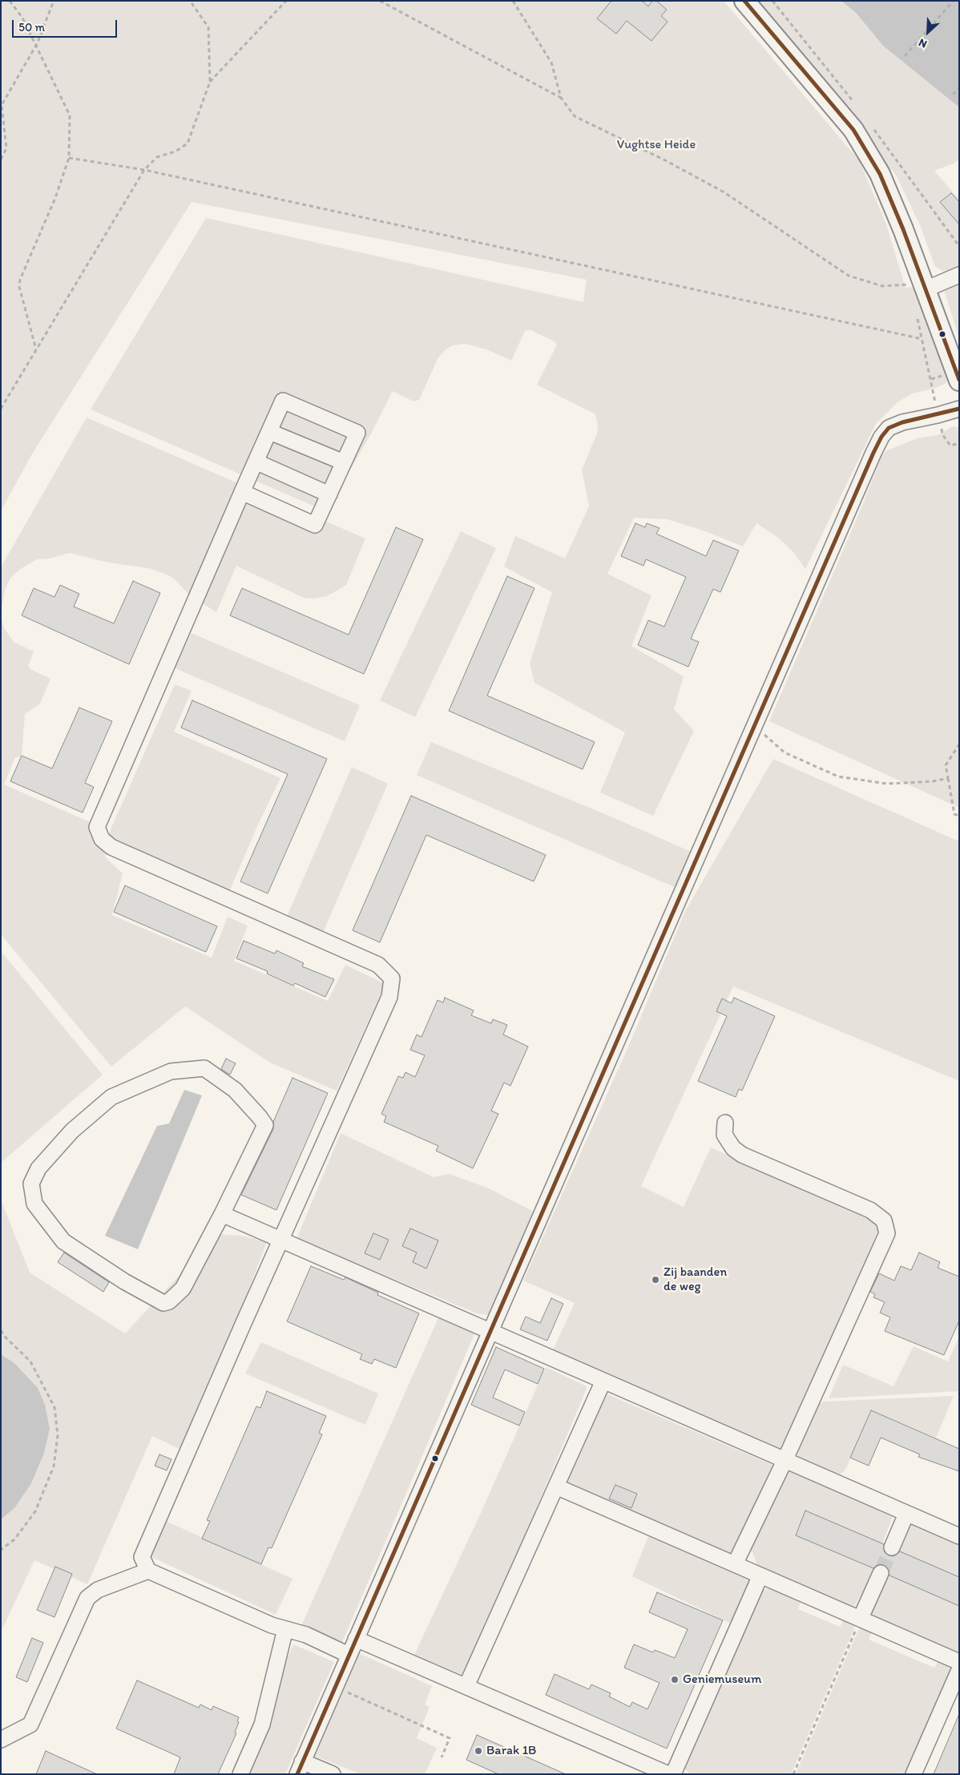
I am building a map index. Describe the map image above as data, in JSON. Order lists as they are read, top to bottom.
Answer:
{
  "parks": ["Vughtse Heide"],
  "places": ["Zij baanden de weg", "Geniemuseum", "Barak 1B"],
  "scale_bar": "50 m",
  "north": "bottom left"
}
